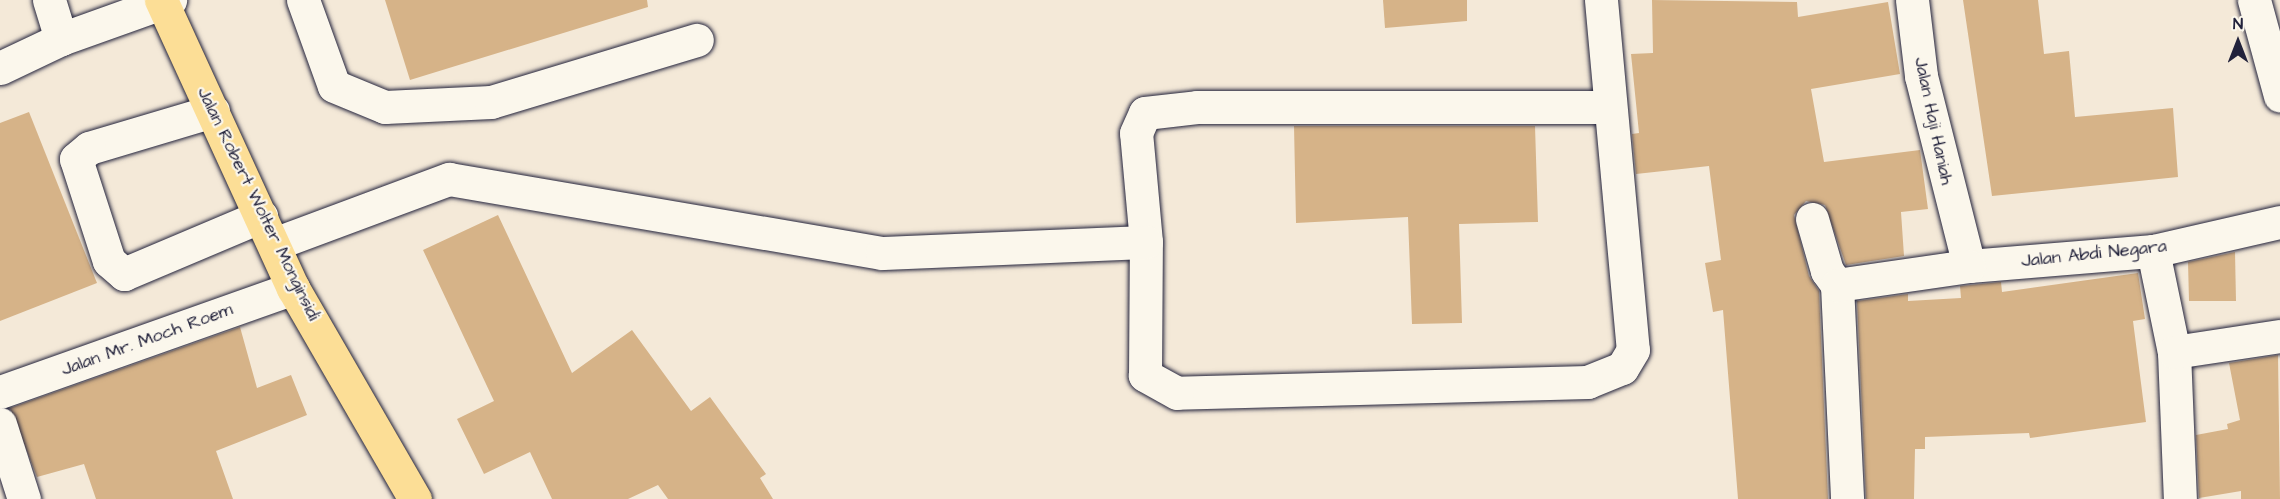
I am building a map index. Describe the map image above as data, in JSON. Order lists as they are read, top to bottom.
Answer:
{
  "streets": {
    "highway": ["Jalan Robert Wolter Monginsidi"],
    "street": ["Jalan Haji Haniah", "Jalan Abdi Negara", "Jalan Mr. Moch Roem"]
  },
  "crossings": [
    ["Jalan Haji Haniah", "Jalan Abdi Negara"],
    ["Jalan Robert Wolter Monginsidi", "Jalan Mr. Moch Roem"]
  ],
  "north": "top"
}
